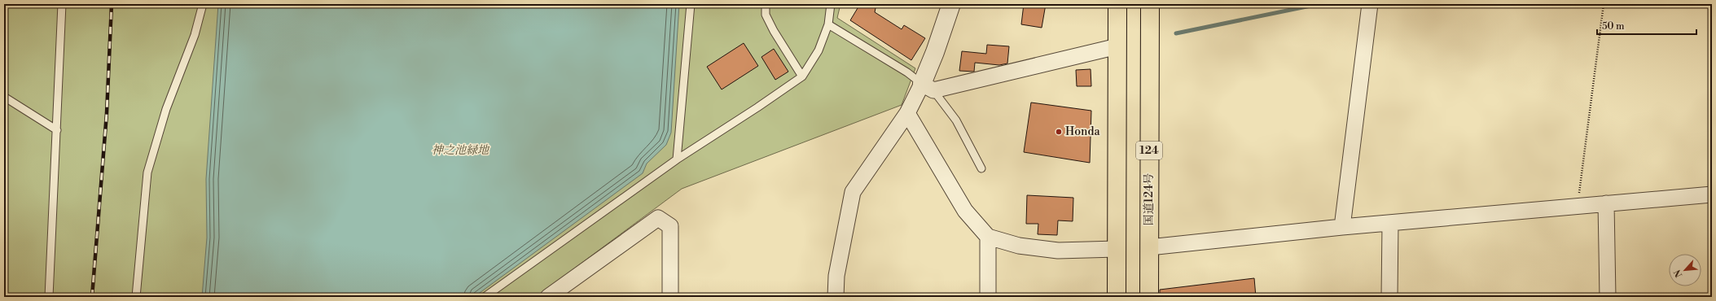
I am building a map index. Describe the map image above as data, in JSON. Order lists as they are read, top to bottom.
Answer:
{
  "streets": {
    "highway": ["124", "国道124号"]
  },
  "parks": ["神之池緑地"],
  "places": ["Honda"],
  "scale_bar": "50 m",
  "north": "bottom left"
}
